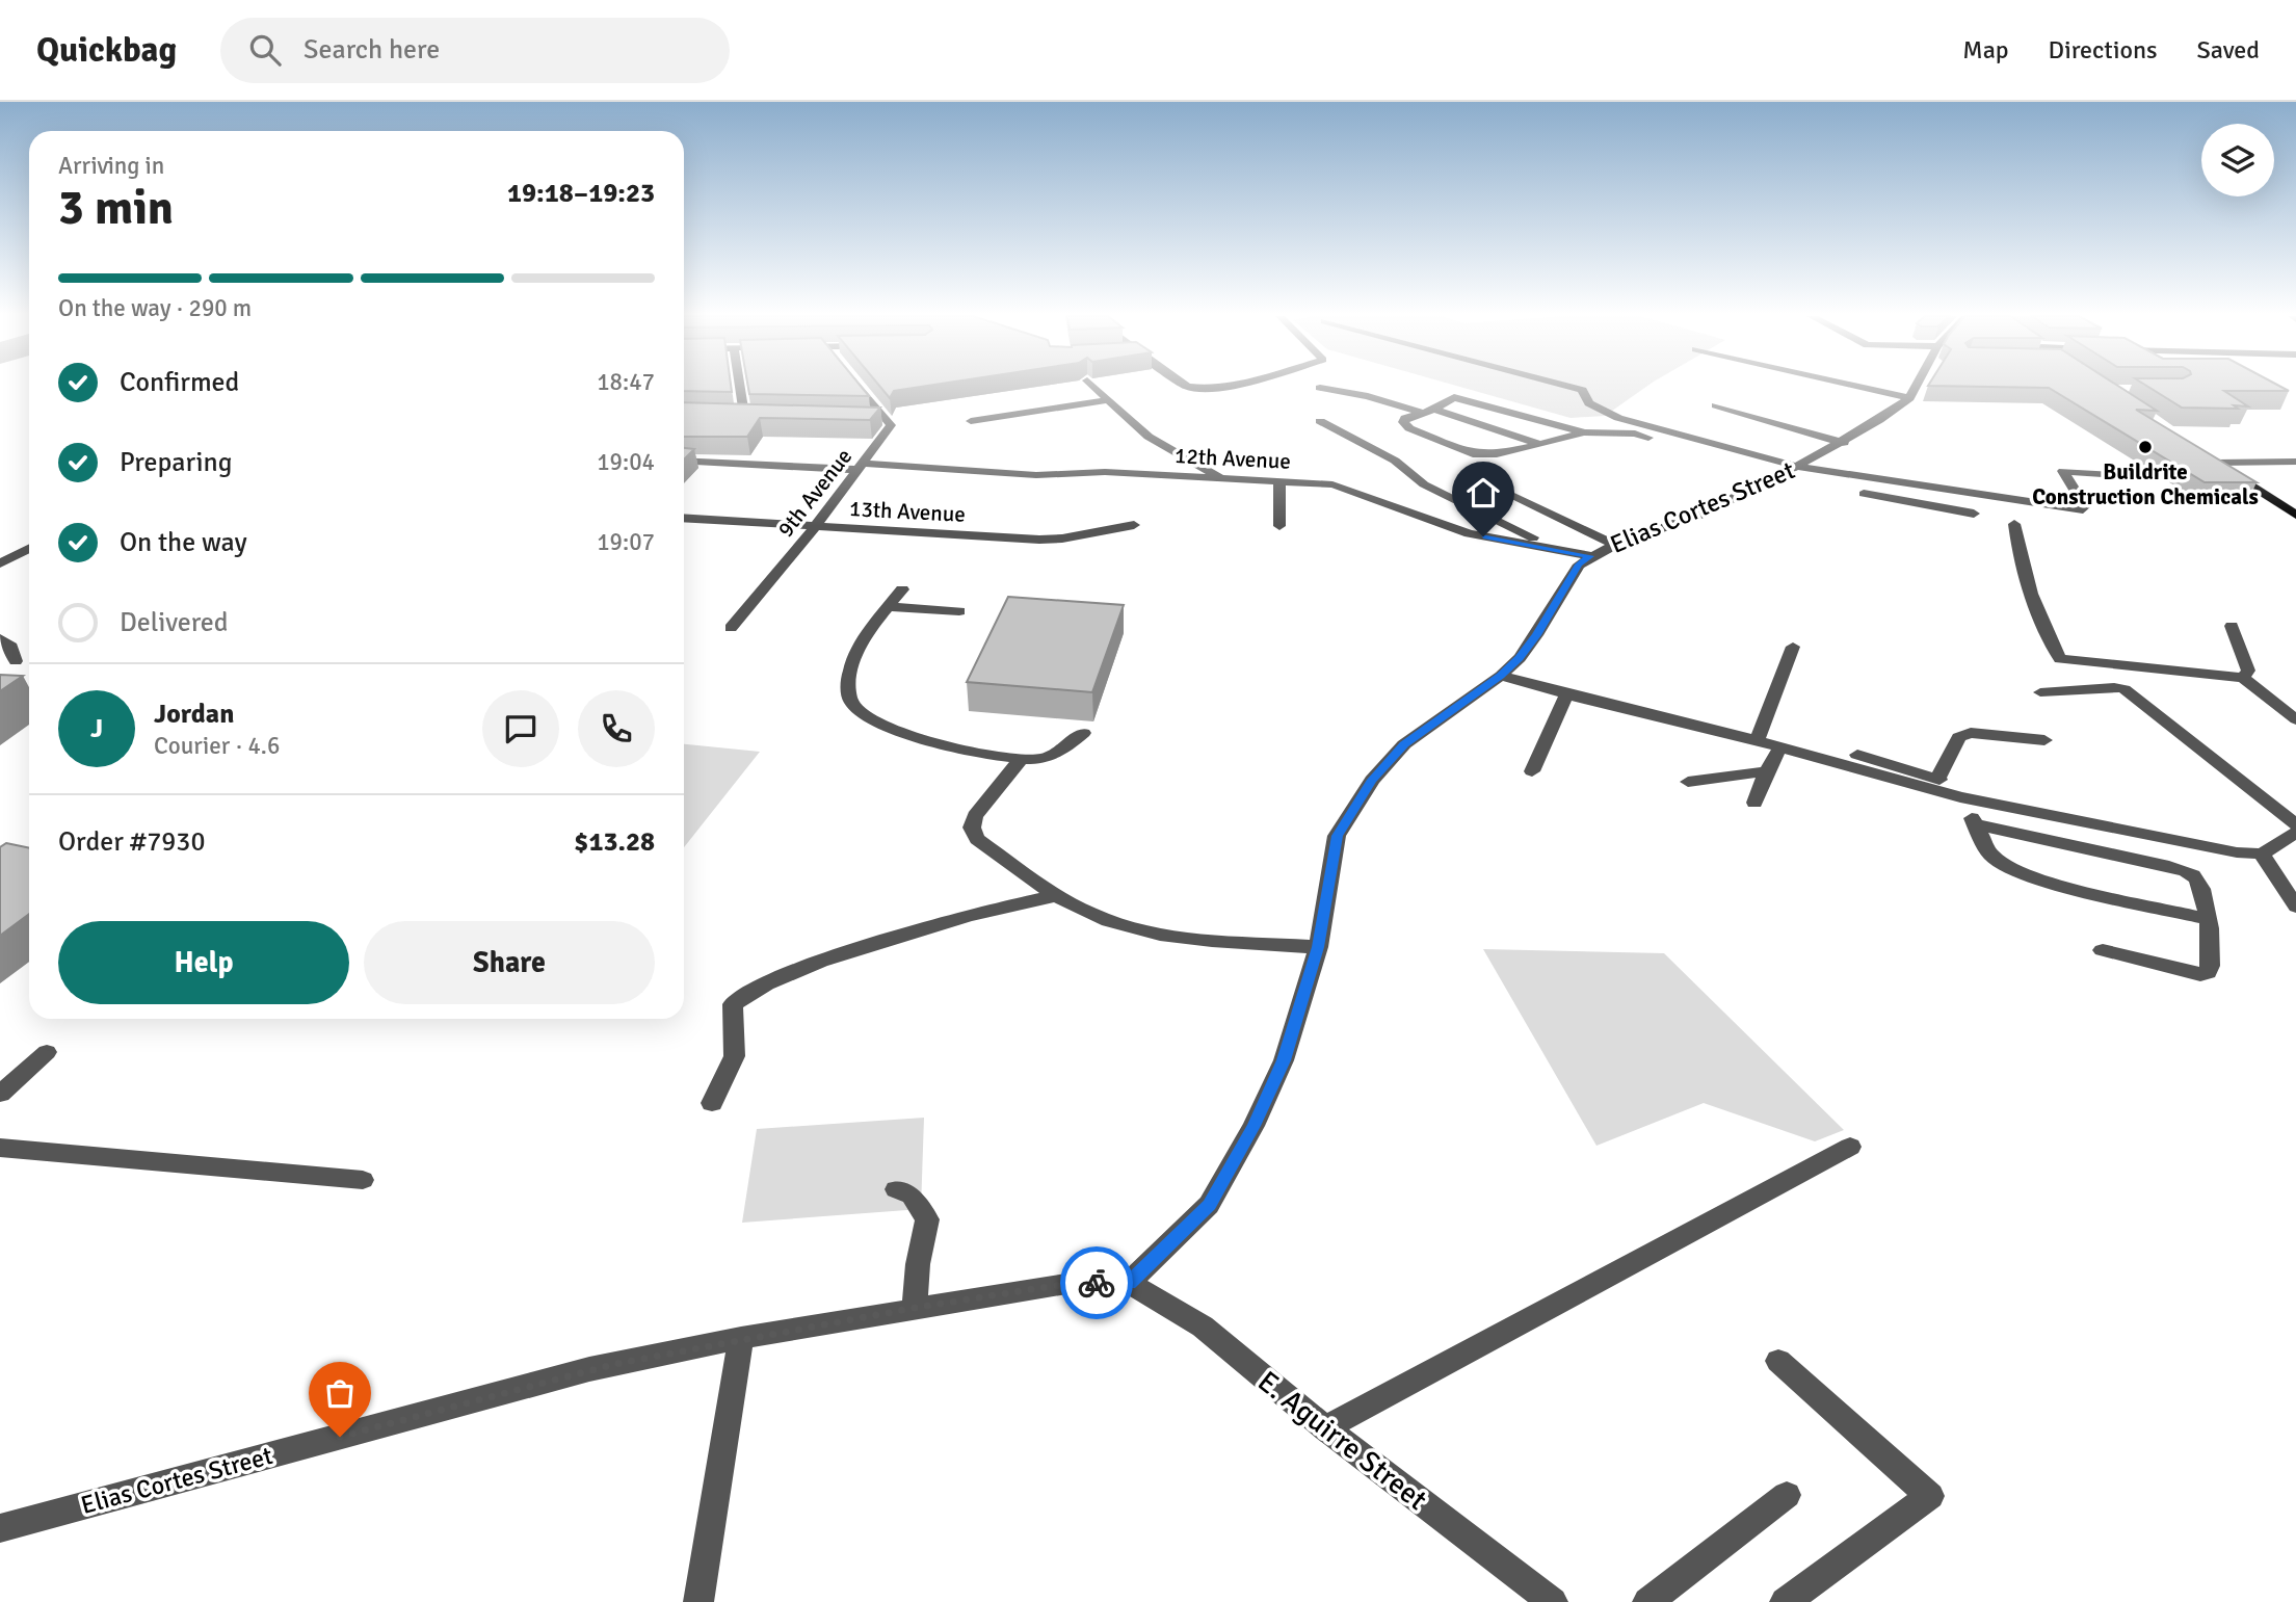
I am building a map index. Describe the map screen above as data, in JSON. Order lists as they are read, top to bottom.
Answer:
{
  "streets": {
    "street": [
      "12th Avenue",
      "9th Avenue",
      "Elias Cortes Street",
      "13th Avenue",
      "E. Aguirre Street"
    ]
  },
  "crossings": [
    ["12th Avenue", "9th Avenue"],
    ["12th Avenue", "Elias Cortes Street"],
    ["9th Avenue", "13th Avenue"],
    ["Elias Cortes Street", "E. Aguirre Street"]
  ],
  "places": ["Buildrite Construction Chemicals"],
  "page": {
    "header": "Quickbag",
    "search": "Search here",
    "nav": ["Map", "Directions", "Saved"],
    "heading": ["3 min", "Arriving in", "19:18–19:23"],
    "panel": [
      "Jordan",
      "Courier · 4.6",
      "Order #7930",
      "$13.28"
    ],
    "bar": "On the way · 290 m",
    "list": [
      ["Confirmed", "18:47"],
      ["Preparing", "19:04"],
      ["On the way", "19:07"],
      "Delivered"
    ],
    "round": "J",
    "buttons": ["Help", "Share"]
  }
}
